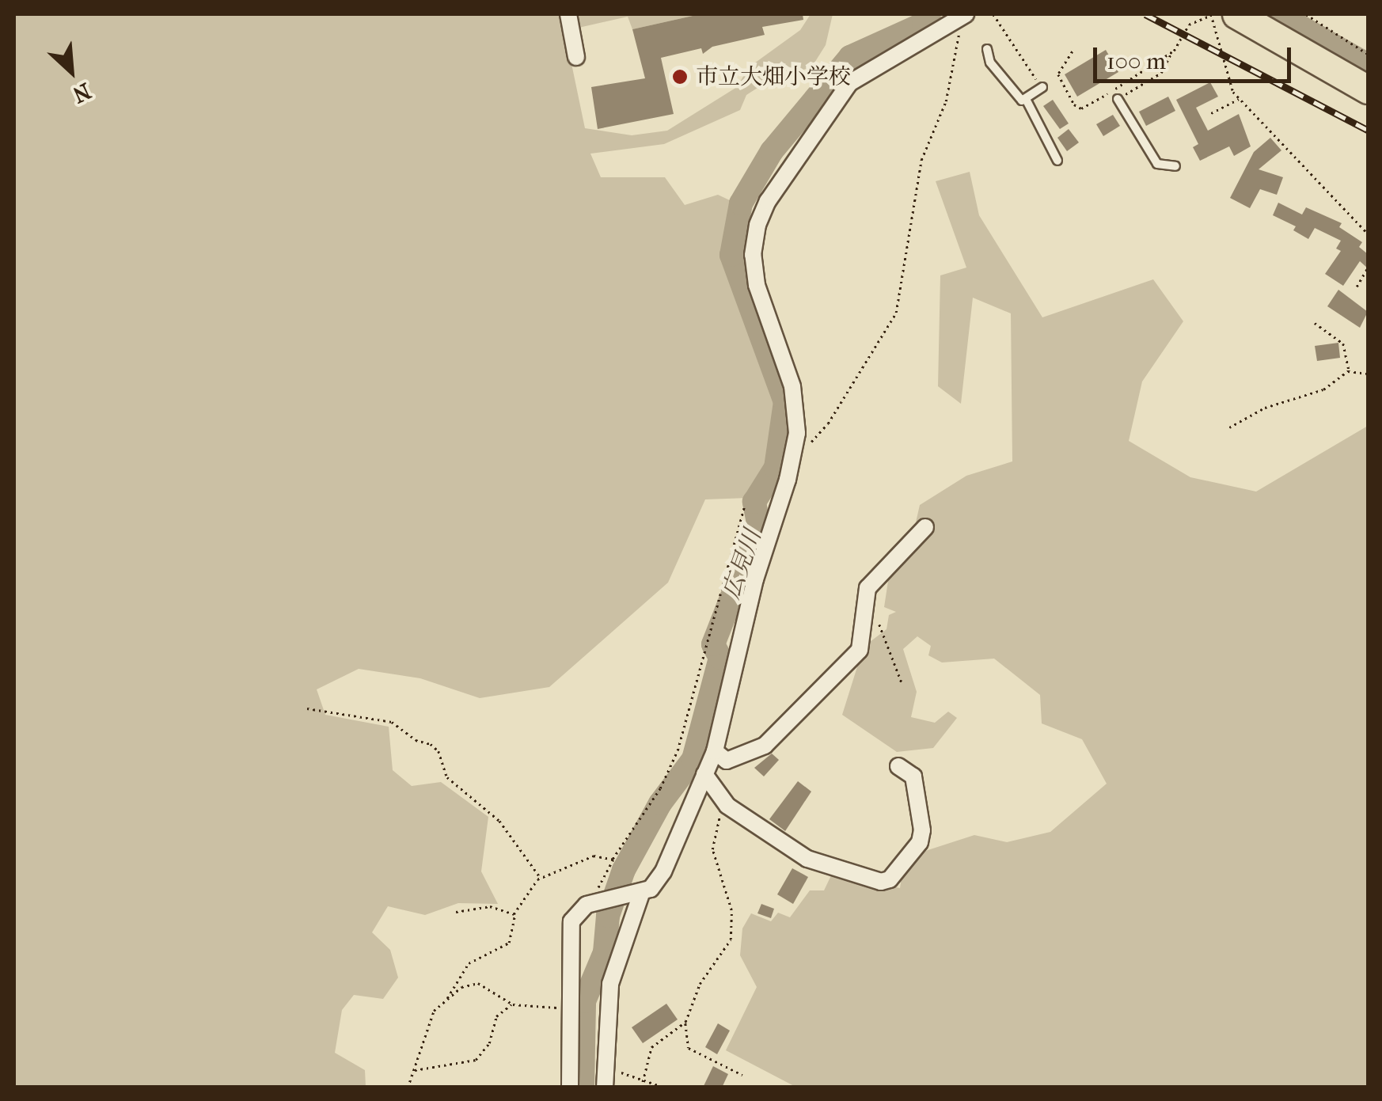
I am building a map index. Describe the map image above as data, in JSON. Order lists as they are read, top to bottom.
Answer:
{
  "water": ["広見川"],
  "places": ["市立大畑小学校"],
  "scale_bar": "100 m",
  "north": "bottom right"
}
